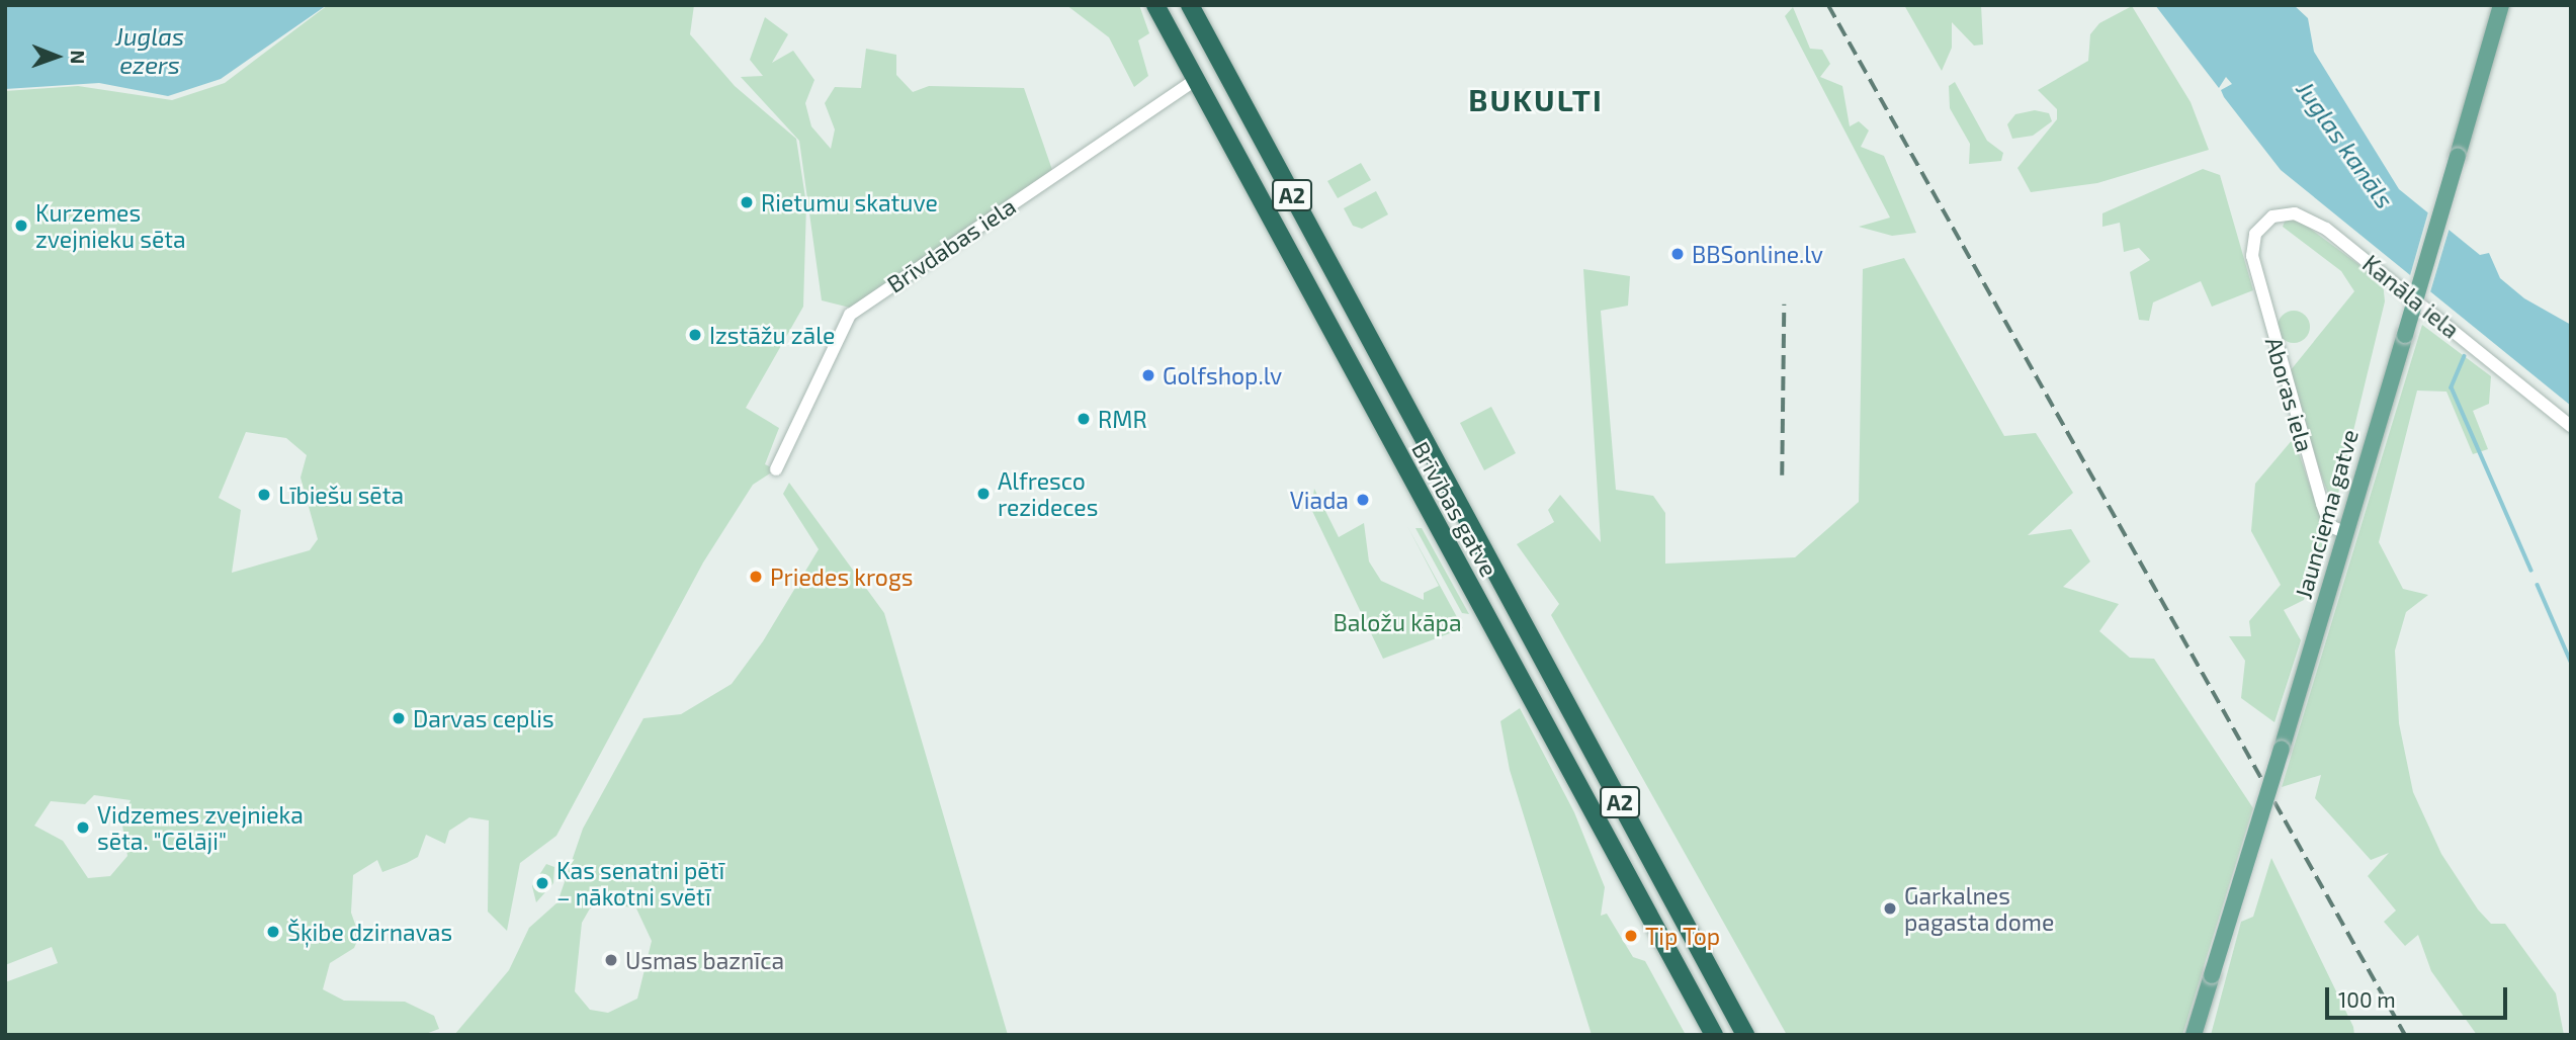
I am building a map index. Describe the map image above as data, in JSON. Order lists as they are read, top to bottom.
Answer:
{
  "streets": {
    "highway": ["A2", "Brīvības gatve"],
    "main road": ["Jaunciema gatve"],
    "street": ["Brīvdabas iela", "Kanāla iela", "Aboras iela"]
  },
  "crossings": [
    ["Brīvdabas iela", "Brīvības gatve"],
    ["Kanāla iela", "Aboras iela"],
    ["Aboras iela", "Jaunciema gatve"]
  ],
  "districts": ["BUKULTI"],
  "water": ["Juglas ezers", "Juglas kanāls"],
  "parks": ["Baložu kāpa"],
  "places": [
    "Rietumu skatuve",
    "Kurzemes zvejnieku sēta",
    "BBSonline.lv",
    "Izstāžu zāle",
    "Golfshop.lv",
    "RMR",
    "Alfresco rezideces",
    "Lībiešu sēta",
    "Viada",
    "Priedes krogs",
    "Darvas ceplis",
    "Vidzemes zvejnieka sēta. \"Cēlāji\"",
    "Kas senatni pētī – nākotni svētī",
    "Garkalnes pagasta dome",
    "Šķibe dzirnavas",
    "Tip Top",
    "Usmas baznīca"
  ],
  "scale_bar": "100 m",
  "north": "right"
}
